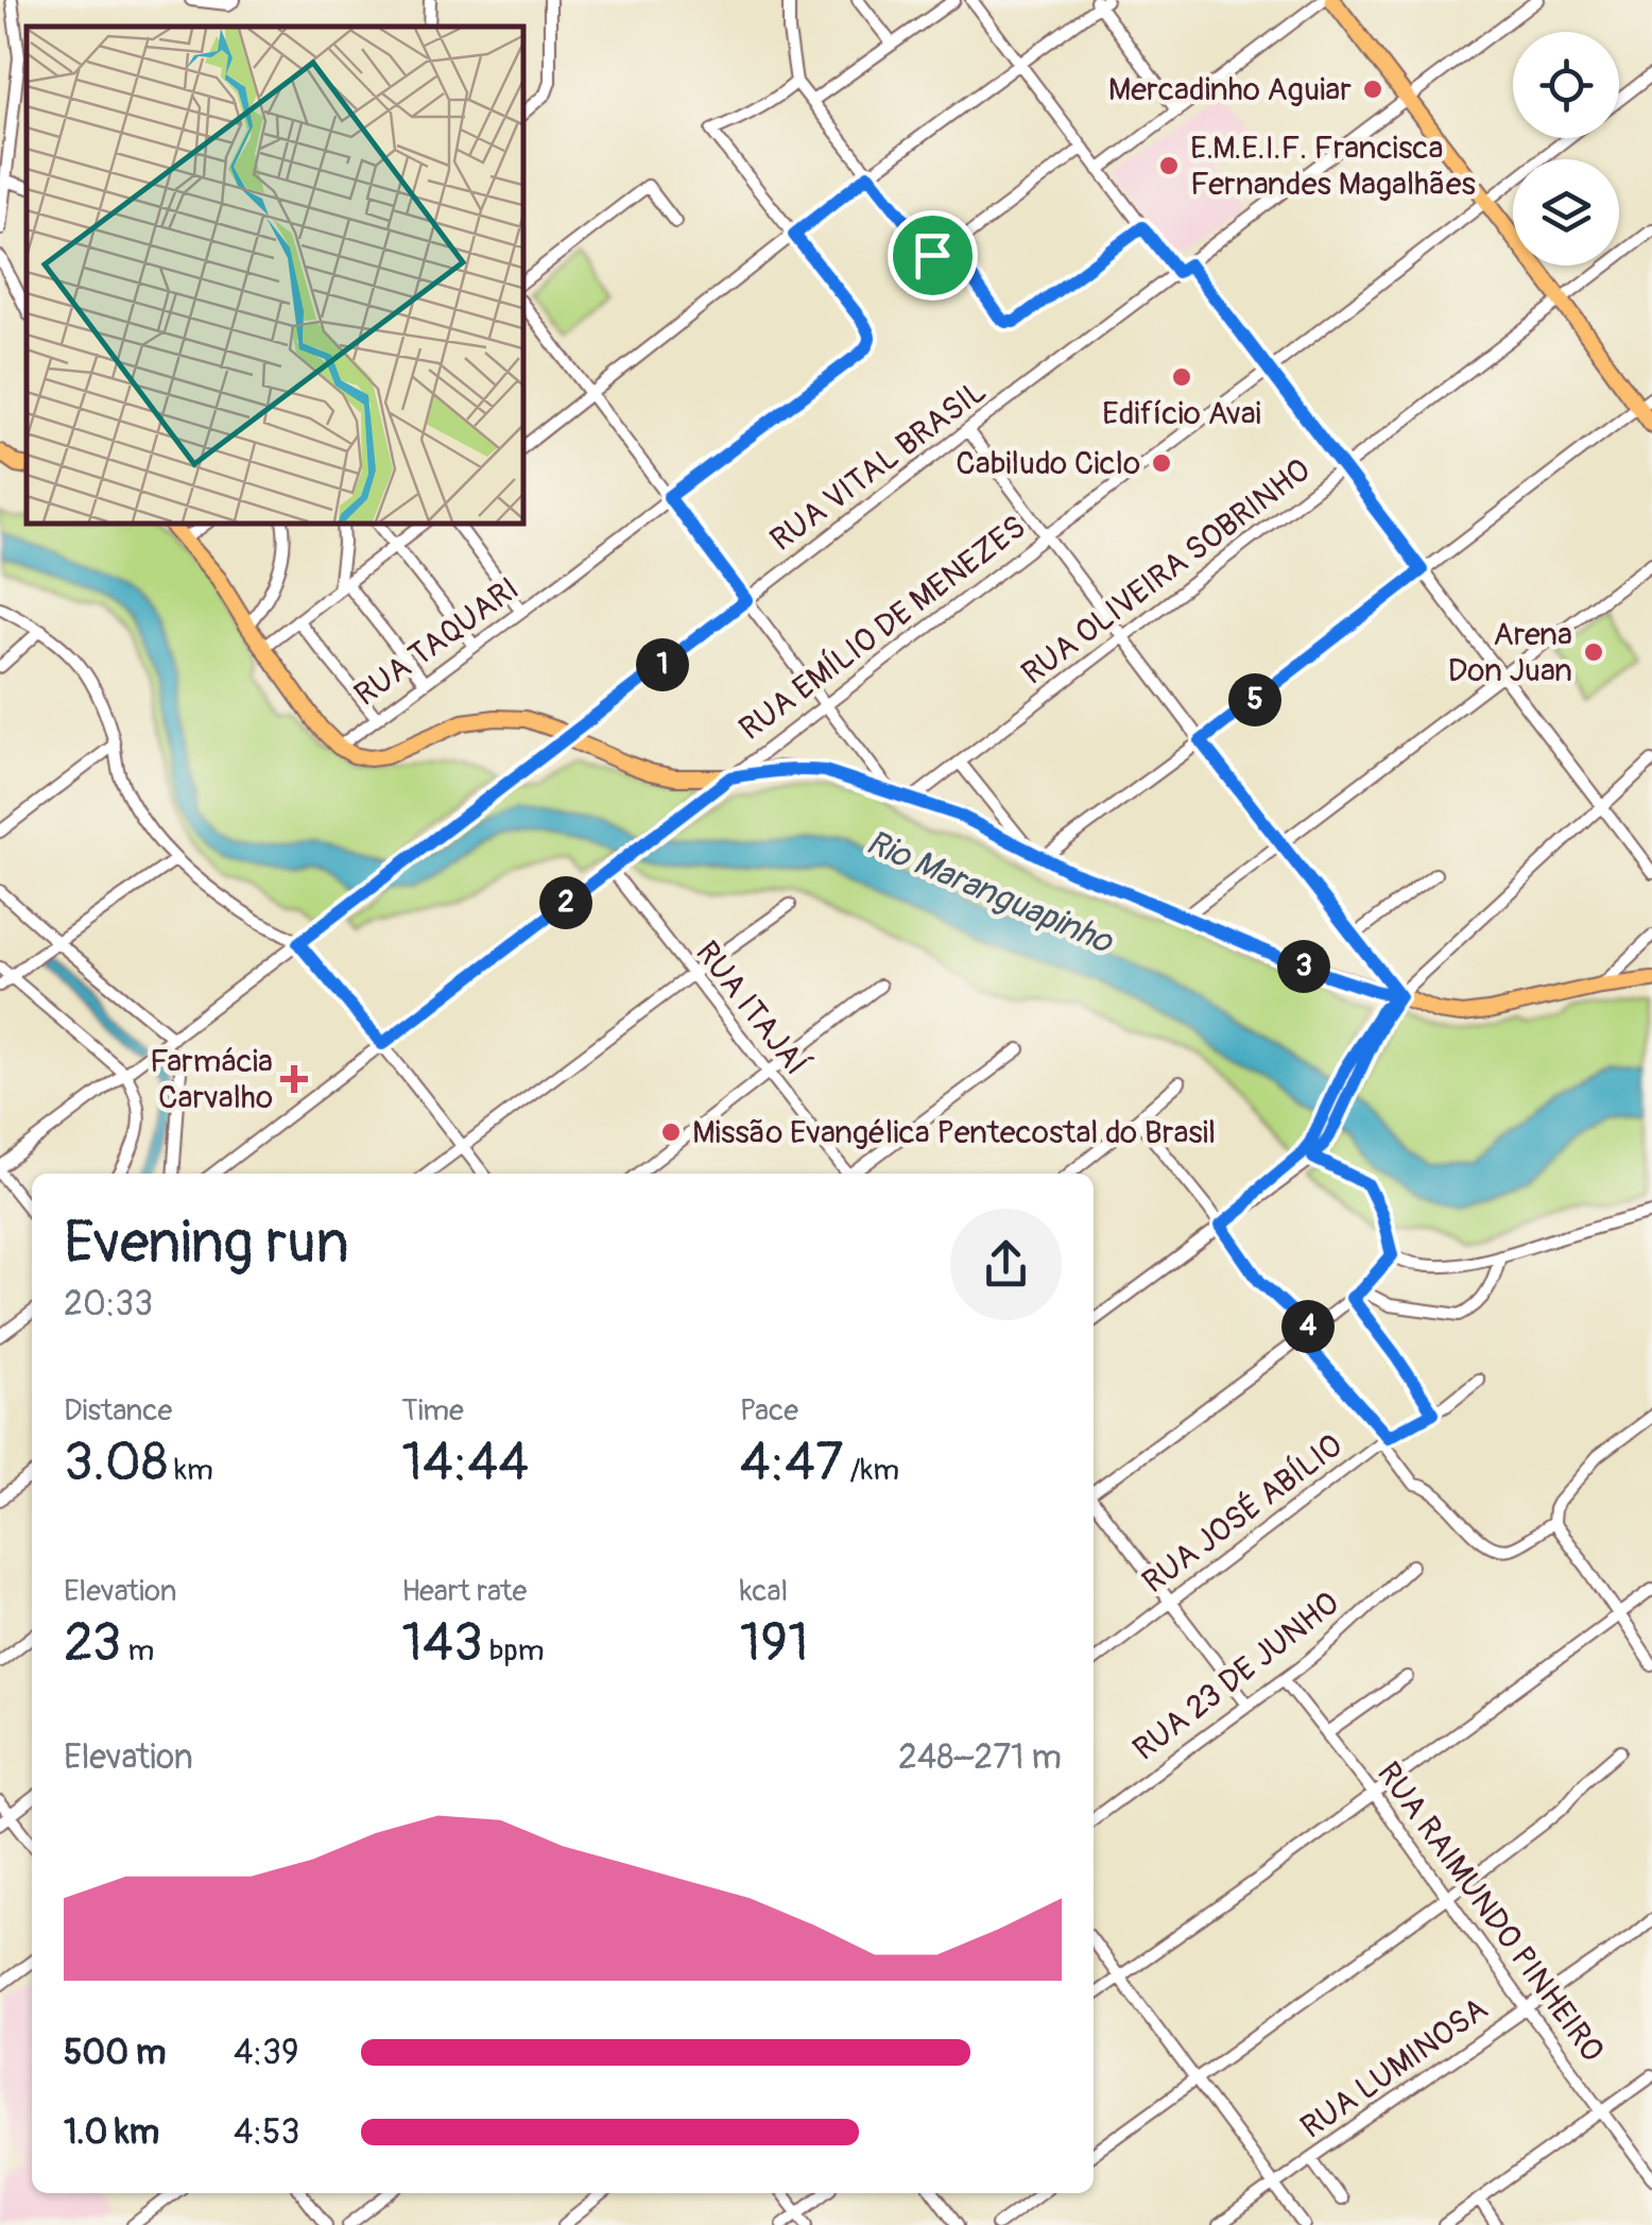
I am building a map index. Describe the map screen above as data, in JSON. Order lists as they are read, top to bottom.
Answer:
{
  "streets": {
    "street": [
      "RUA VITAL BRASIL",
      "RUA OLIVEIRA SOBRINHO",
      "RUA EMÍLIO DE MENEZES",
      "RUA TAQUARI",
      "RUA ITAJAÍ",
      "RUA JOSÉ ABÍLIO",
      "RUA 23 DE JUNHO",
      "RUA RAIMUNDO PINHEIRO",
      "RUA LUMINOSA"
    ]
  },
  "crossings": [
    ["RUA EMÍLIO DE MENEZES", "RUA ITAJAÍ"],
    ["RUA 23 DE JUNHO", "RUA RAIMUNDO PINHEIRO"],
    ["RUA RAIMUNDO PINHEIRO", "RUA LUMINOSA"]
  ],
  "water": ["Rio Maranguapinho"],
  "places": {
    "other": [
      "Mercadinho Aguiar",
      "E.M.E.I.F. Francisca Fernandes Magalhães",
      "Edifício Avai",
      "Cabiludo Ciclo",
      "Arena Don Juan",
      "Missão Evangélica Pentecostal do Brasil"
    ],
    "health": ["Farmácia Carvalho"]
  },
  "page": {
    "pins": [
      "1",
      "5",
      "2",
      "3",
      "4"
    ],
    "heading": ["Evening run", "20:33"],
    "stats": [
      ["Distance", "3.08 km"],
      ["Time", "14:44"],
      ["Pace", "4:47 /km"],
      ["Elevation", "23 m"],
      ["Heart rate", "143 bpm"],
      ["kcal", "191"]
    ],
    "chart": ["Elevation", "248–271 m"],
    "list": [
      {
        "name": "500 m",
        "note": "4:39"
      },
      {
        "name": "1.0 km",
        "note": "4:53"
      }
    ]
  }
}
